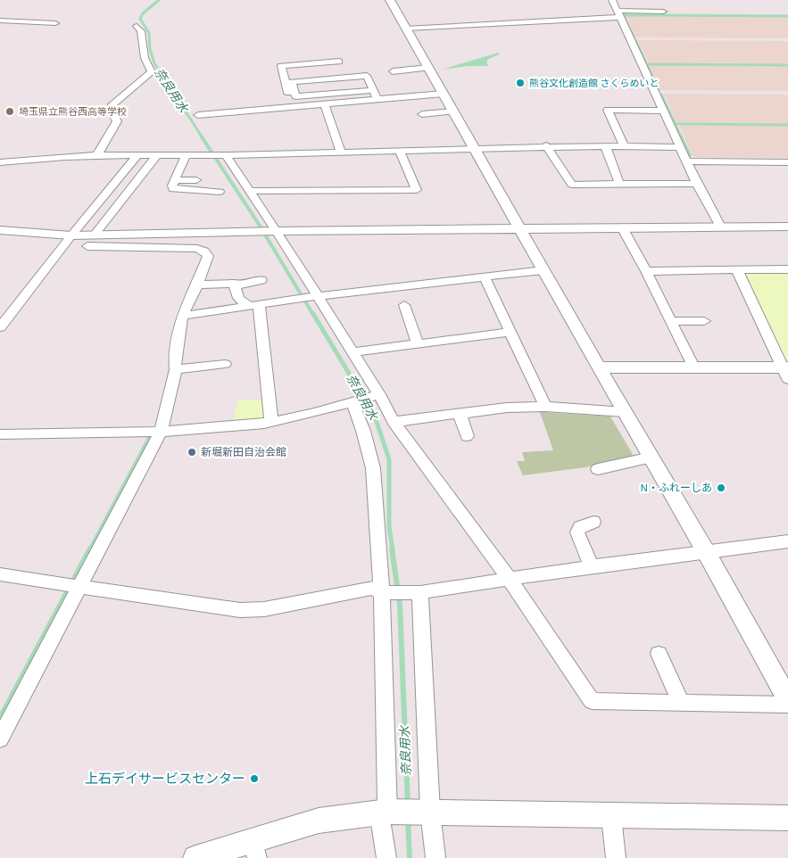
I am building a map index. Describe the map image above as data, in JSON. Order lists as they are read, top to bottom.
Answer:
{
  "water": ["奈良用水"],
  "places": [
    "熊谷文化創造館 さくらめいと",
    "埼玉県立熊谷西高等学校",
    "新堀新田自治会館",
    "N・ふれーしあ",
    "上石デイサービスセンター"
  ]
}
